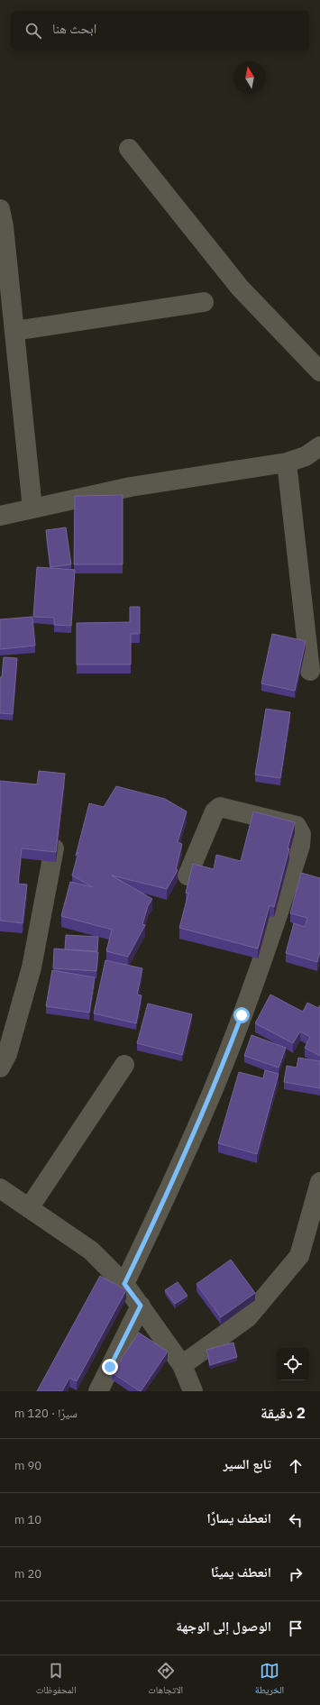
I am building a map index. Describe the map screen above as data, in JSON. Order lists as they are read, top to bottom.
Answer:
{
  "north": "top",
  "page": {
    "search": "ابحث هنا",
    "heading": ["2 دقيقة", "سيرًا · 120 m"],
    "list": [
      ["تابع السير", "90 m"],
      ["انعطف يسارًا", "10 m"],
      ["انعطف يمينًا", "20 m"],
      "الوصول إلى الوجهة"
    ],
    "nav": ["الخريطة", "الاتجاهات", "المحفوظات"]
  }
}
